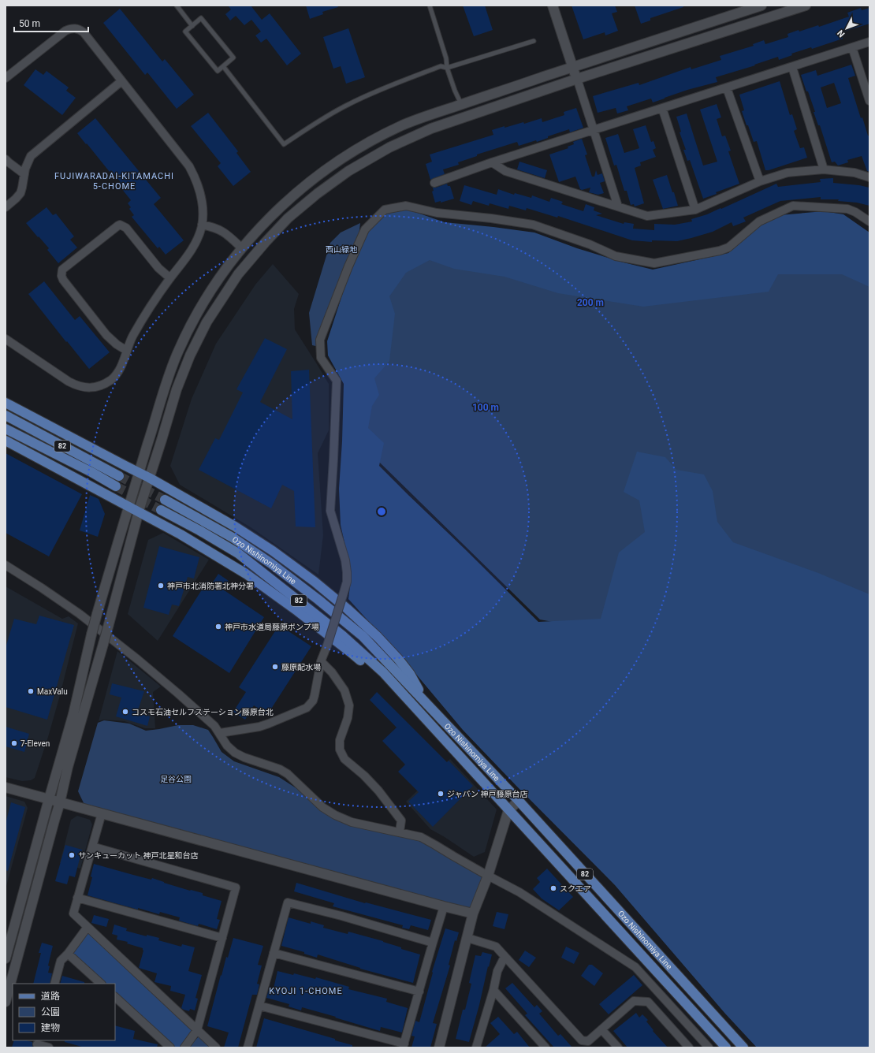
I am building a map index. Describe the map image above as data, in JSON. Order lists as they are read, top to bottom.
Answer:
{
  "streets": {
    "main road": ["82", "Ozo Nishinomiya Line"]
  },
  "districts": ["FUJIWARADAI-KITAMACHI 5-CHOME", "KYOJI 1-CHOME"],
  "parks": ["西山緑地", "足谷公園"],
  "places": [
    "神戸市北消防署北神分署",
    "神戸市水道局藤原ポンプ場",
    "藤原配水場",
    "MaxValu",
    "コスモ石油セルフステーション藤原台北",
    "7-Eleven",
    "ジャパン 神戸藤原台店",
    "サンキューカット 神戸北星和台店",
    "スクエア"
  ],
  "legend": ["道路", "公園", "建物"],
  "scale_bar": "50 m",
  "north": "bottom left",
  "rings": ["200 m", "100 m"]
}
